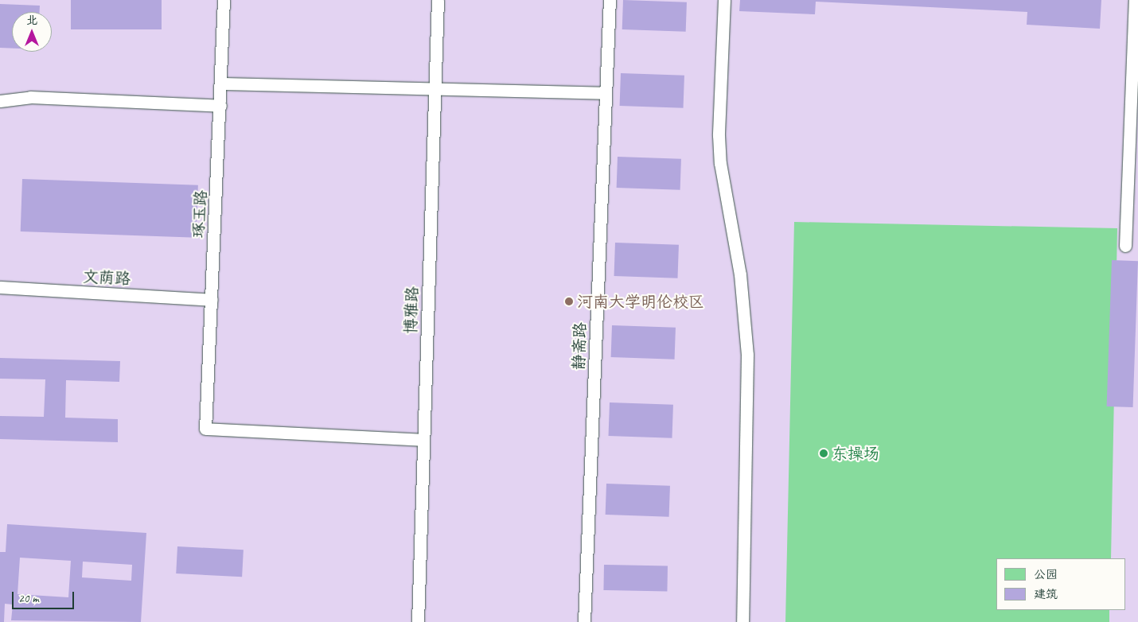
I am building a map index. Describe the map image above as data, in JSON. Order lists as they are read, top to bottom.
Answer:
{
  "streets": {
    "lane": [
      "琢玉路",
      "文荫路",
      "博雅路",
      "静斋路"
    ]
  },
  "crossings": [
    ["琢玉路", "文荫路"],
    ["琢玉路", "博雅路"]
  ],
  "places": ["河南大学明伦校区", "东操场"],
  "legend": ["公园", "建筑"],
  "scale_bar": "20 m",
  "north": "top"
}
